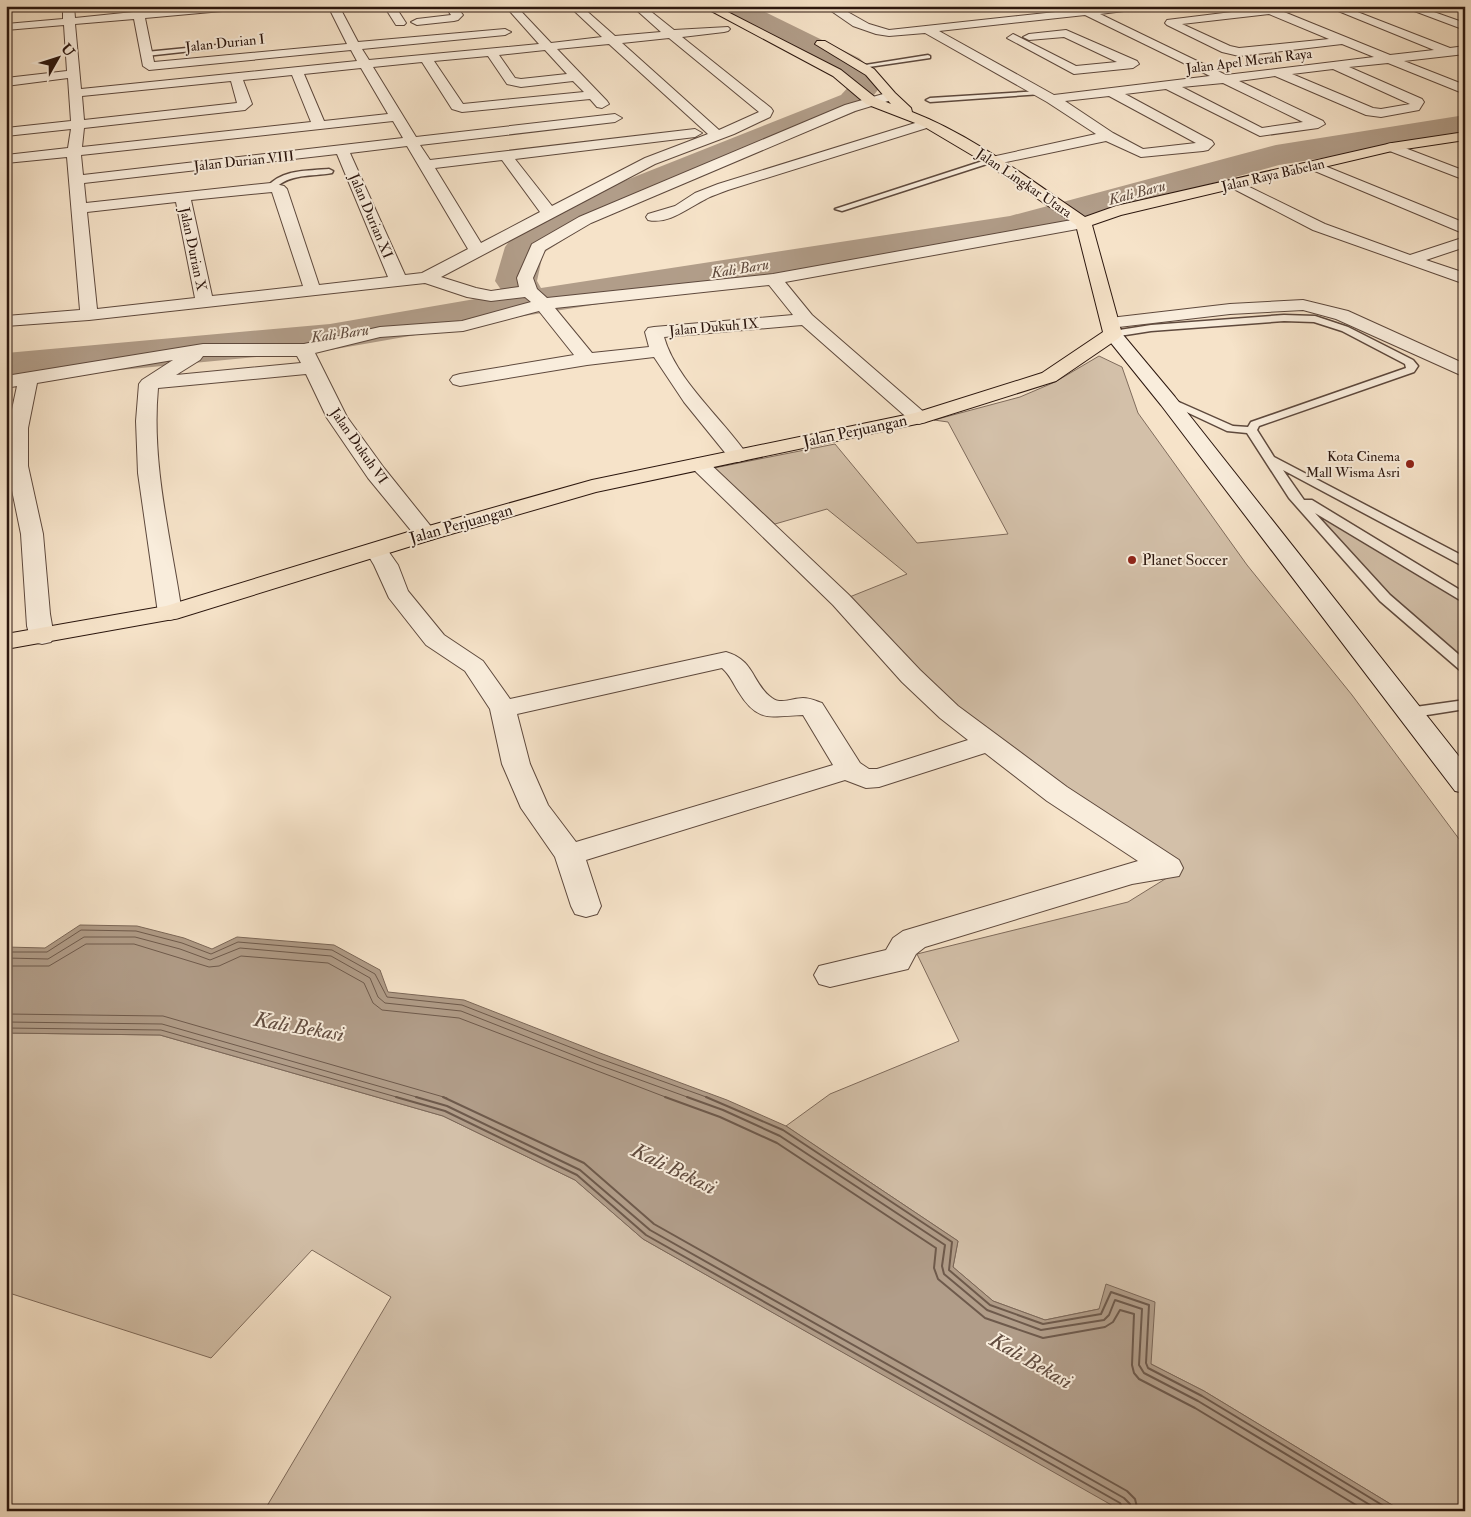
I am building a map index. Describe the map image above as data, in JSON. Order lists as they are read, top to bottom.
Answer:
{
  "streets": {
    "main road": ["Jalan Raya Babelan", "Jalan Lingkar Utara", "Jalan Perjuangan"],
    "street": [
      "Jalan Durian I",
      "Jalan Apel Merah Raya",
      "Jalan Durian VIII",
      "Jalan Durian XI",
      "Jalan Durian X",
      "Jalan Dukuh IX",
      "Jalan Dukuh VI"
    ]
  },
  "crossings": [
    ["Jalan Durian VIII", "Jalan Durian XI"],
    ["Jalan Raya Babelan", "Jalan Lingkar Utara"],
    ["Jalan Lingkar Utara", "Jalan Perjuangan"],
    ["Jalan Dukuh IX", "Jalan Perjuangan"],
    ["Jalan Perjuangan", "Jalan Dukuh VI"]
  ],
  "water": ["Kali Baru", "Kali Bekasi"],
  "places": ["Kota Cinema Mall Wisma Asri", "Planet Soccer"],
  "north": "top right"
}
